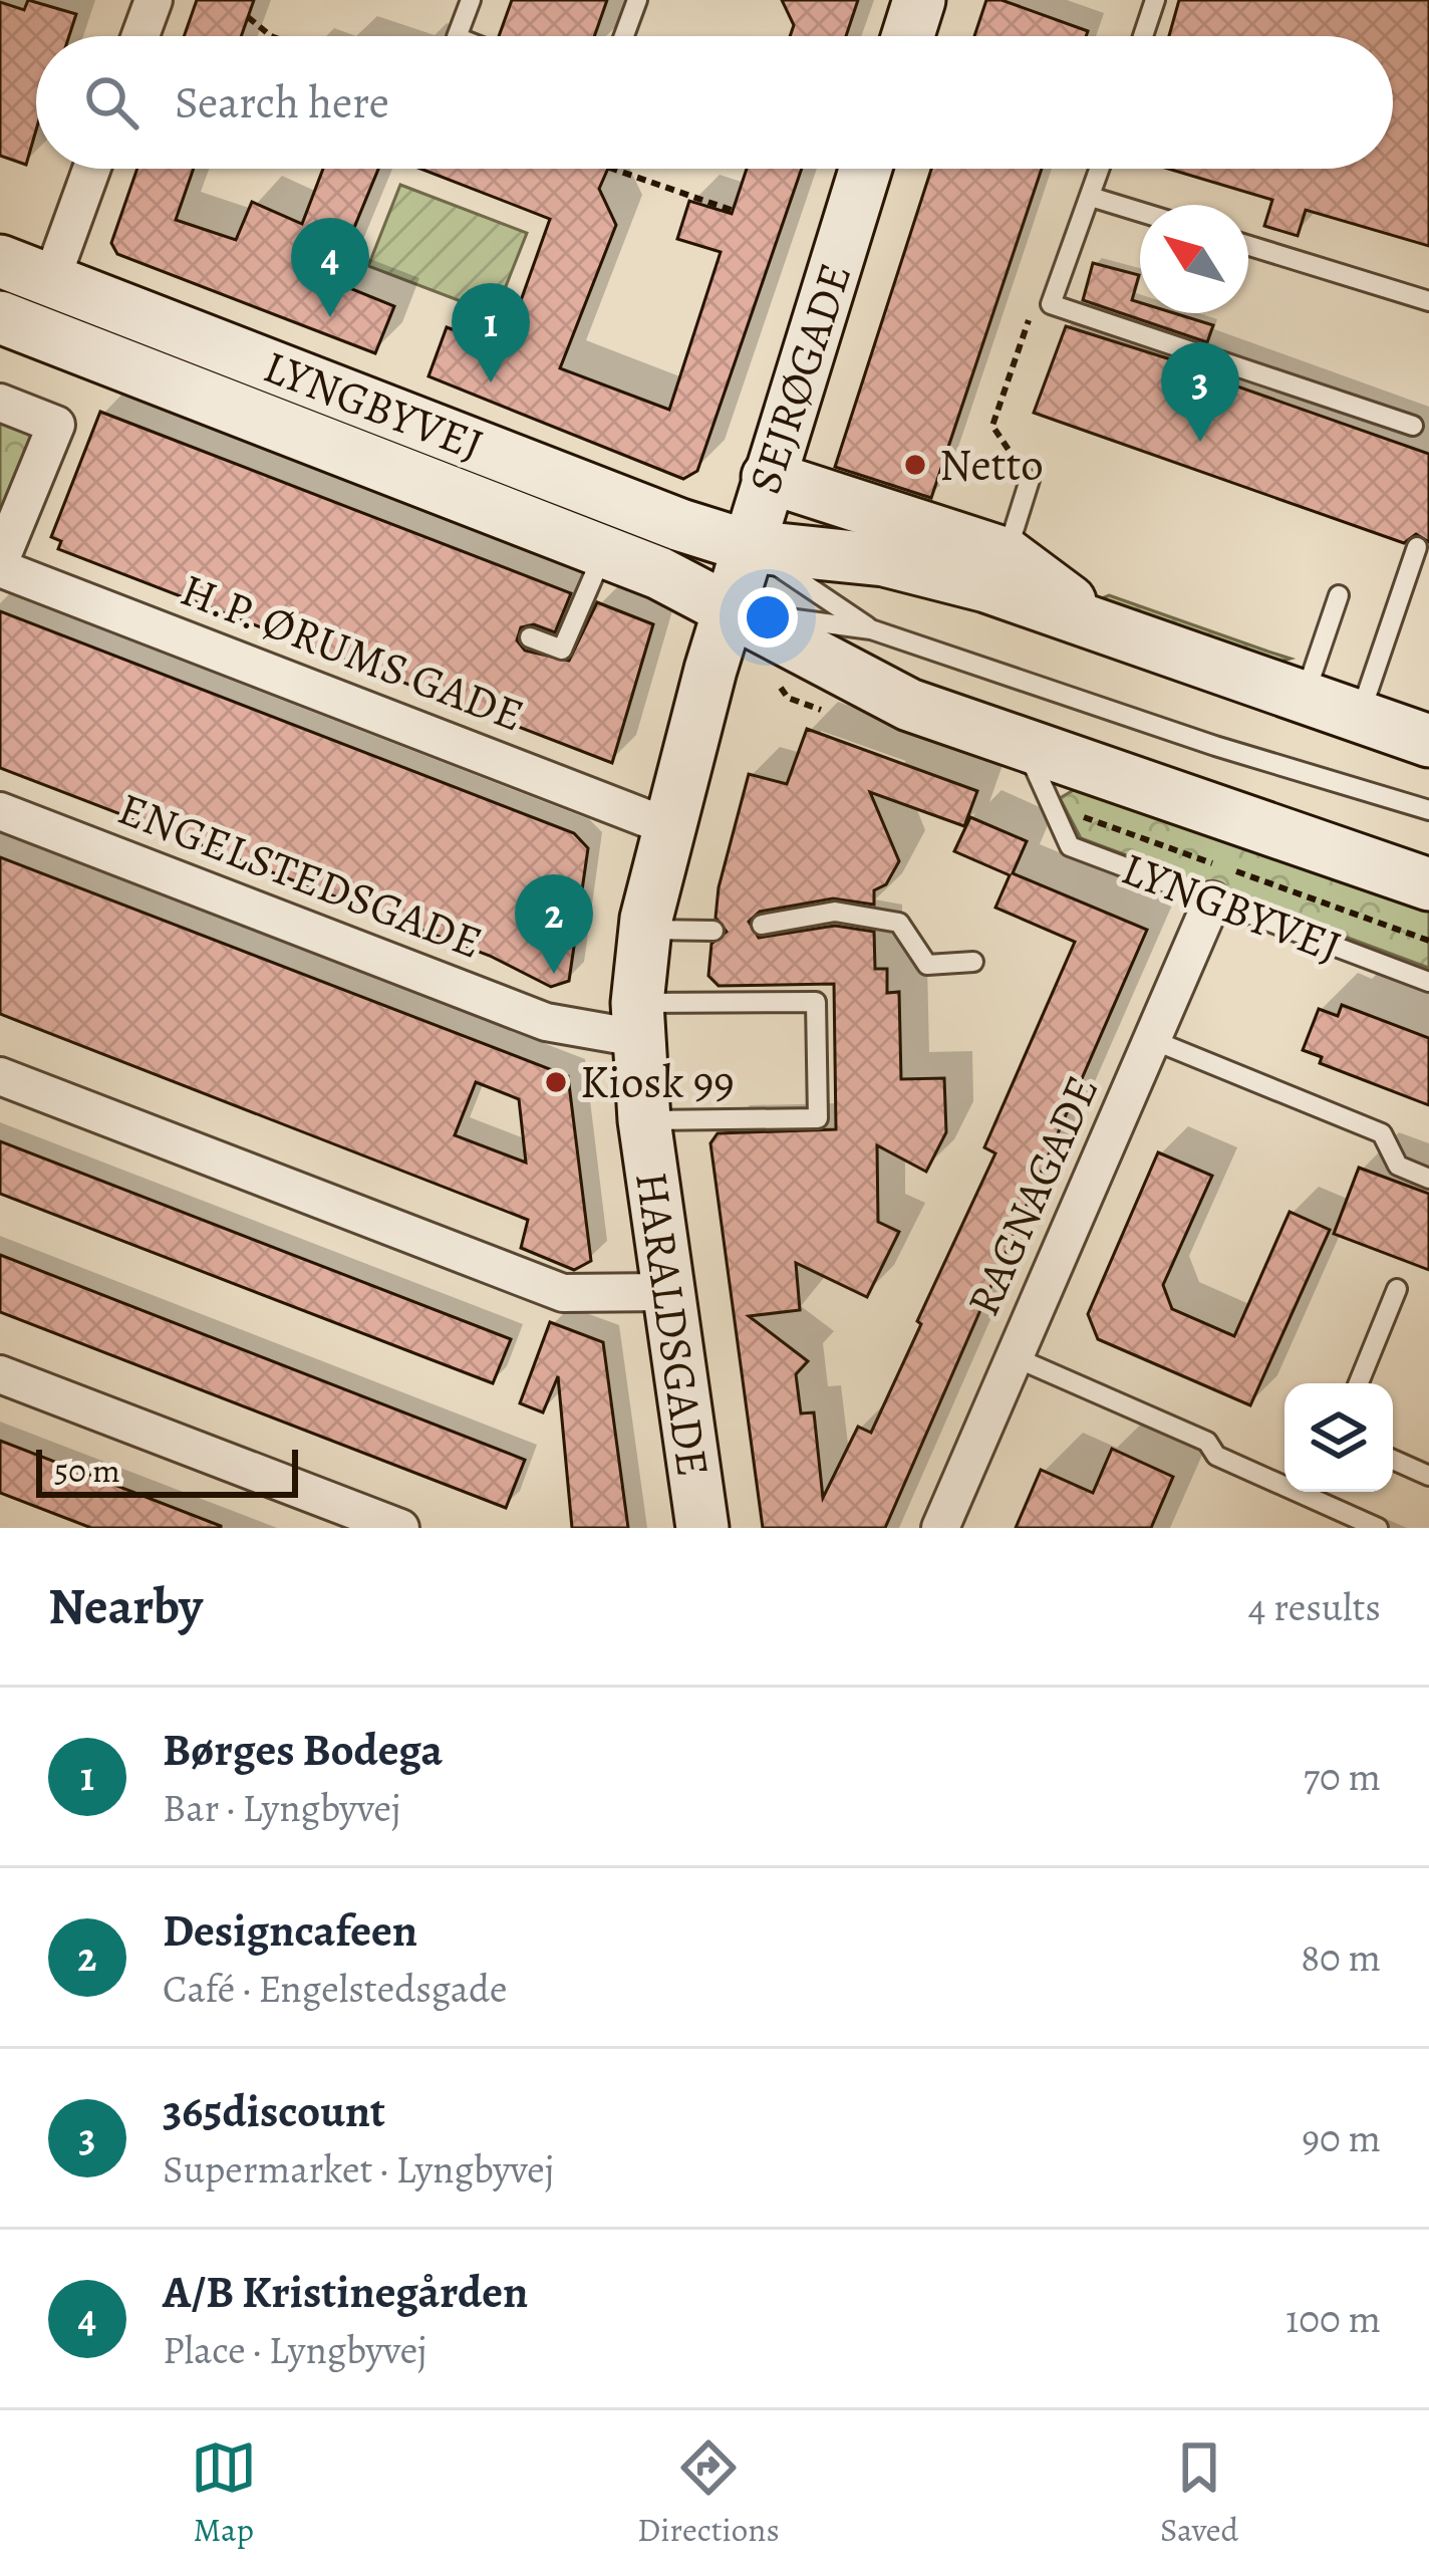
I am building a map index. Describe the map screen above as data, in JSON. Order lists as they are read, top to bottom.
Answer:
{
  "streets": {
    "street": [
      "SEJRØGADE",
      "LYNGBYVEJ",
      "H.P. ØRUMS GADE",
      "ENGELSTEDSGADE",
      "RAGNAGADE",
      "HARALDSGADE"
    ]
  },
  "crossings": [
    ["SEJRØGADE", "LYNGBYVEJ"],
    ["SEJRØGADE", "HARALDSGADE"],
    ["LYNGBYVEJ", "RAGNAGADE"],
    ["LYNGBYVEJ", "HARALDSGADE"],
    ["H.P. ØRUMS GADE", "HARALDSGADE"],
    ["ENGELSTEDSGADE", "HARALDSGADE"]
  ],
  "places": ["Netto", "Kiosk 99"],
  "scale_bar": "50 m",
  "north": "top left",
  "page": {
    "search": "Search here",
    "pins": [
      "4",
      "1",
      "3",
      "2"
    ],
    "scale": "50 m",
    "heading": ["Nearby", "4 results"],
    "list": [
      {
        "mark": "1",
        "name": "Børges Bodega",
        "note": "Bar · Lyngbyvej",
        "value": "70 m"
      },
      {
        "mark": "2",
        "name": "Designcafeen",
        "note": "Café · Engelstedsgade",
        "value": "80 m"
      },
      {
        "mark": "3",
        "name": "365discount",
        "note": "Supermarket · Lyngbyvej",
        "value": "90 m"
      },
      {
        "mark": "4",
        "name": "A/B Kristinegården",
        "note": "Place · Lyngbyvej",
        "value": "100 m"
      }
    ],
    "nav": ["Map", "Directions", "Saved"]
  }
}
